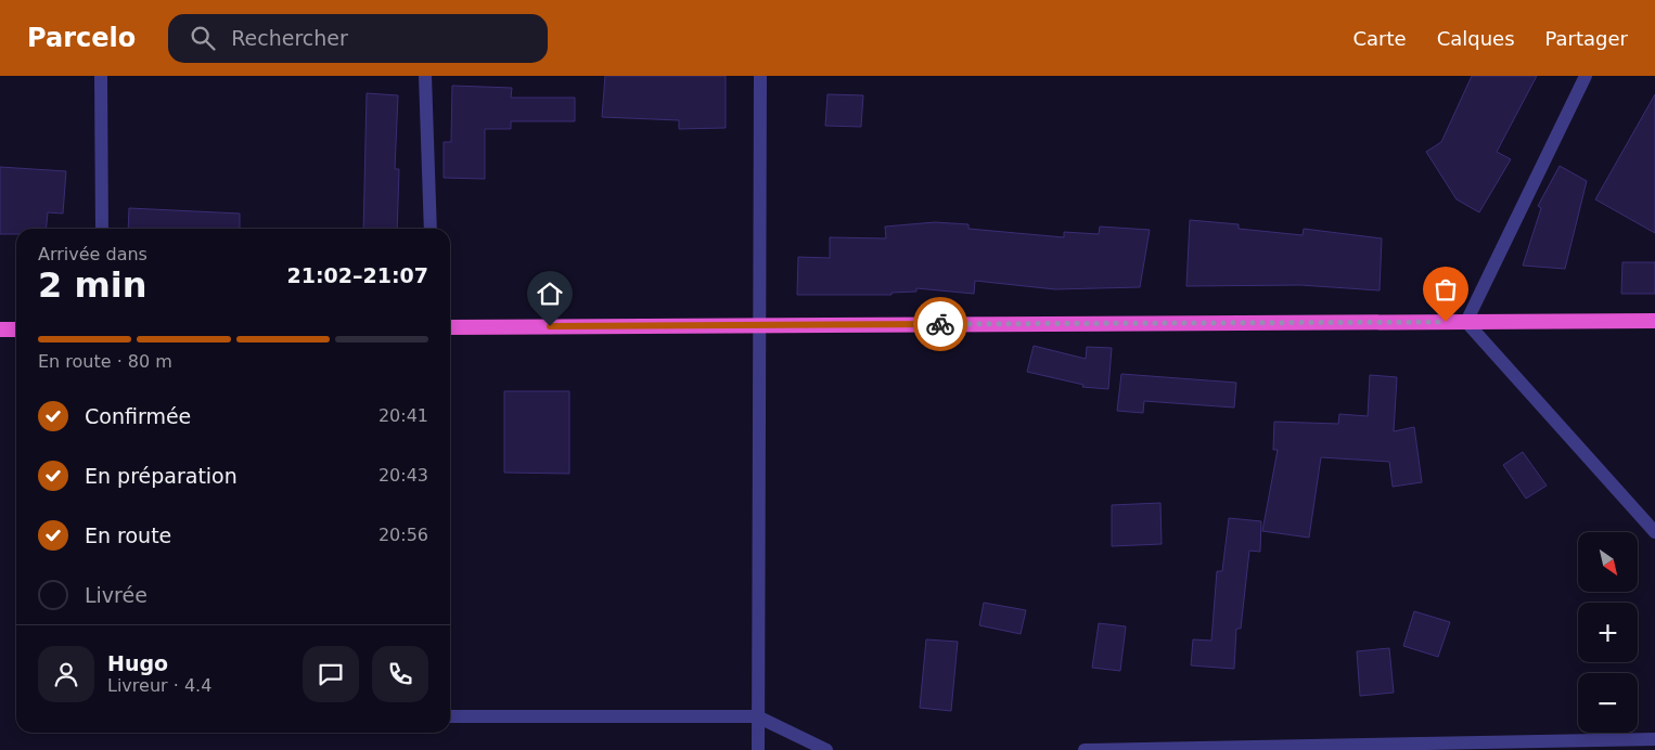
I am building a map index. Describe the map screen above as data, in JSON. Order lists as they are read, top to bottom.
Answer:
{
  "north": "bottom right",
  "page": {
    "header": "Parcelo",
    "search": "Rechercher",
    "nav": ["Carte", "Calques", "Partager"],
    "heading": ["2 min", "Arrivée dans", "21:02–21:07"],
    "panel": ["Hugo", "Livreur · 4.4"],
    "bar": "En route · 80 m",
    "list": [
      ["Confirmée", "20:41"],
      ["En préparation", "20:43"],
      ["En route", "20:56"],
      "Livrée"
    ],
    "map_buttons": ["+", "−"]
  }
}
